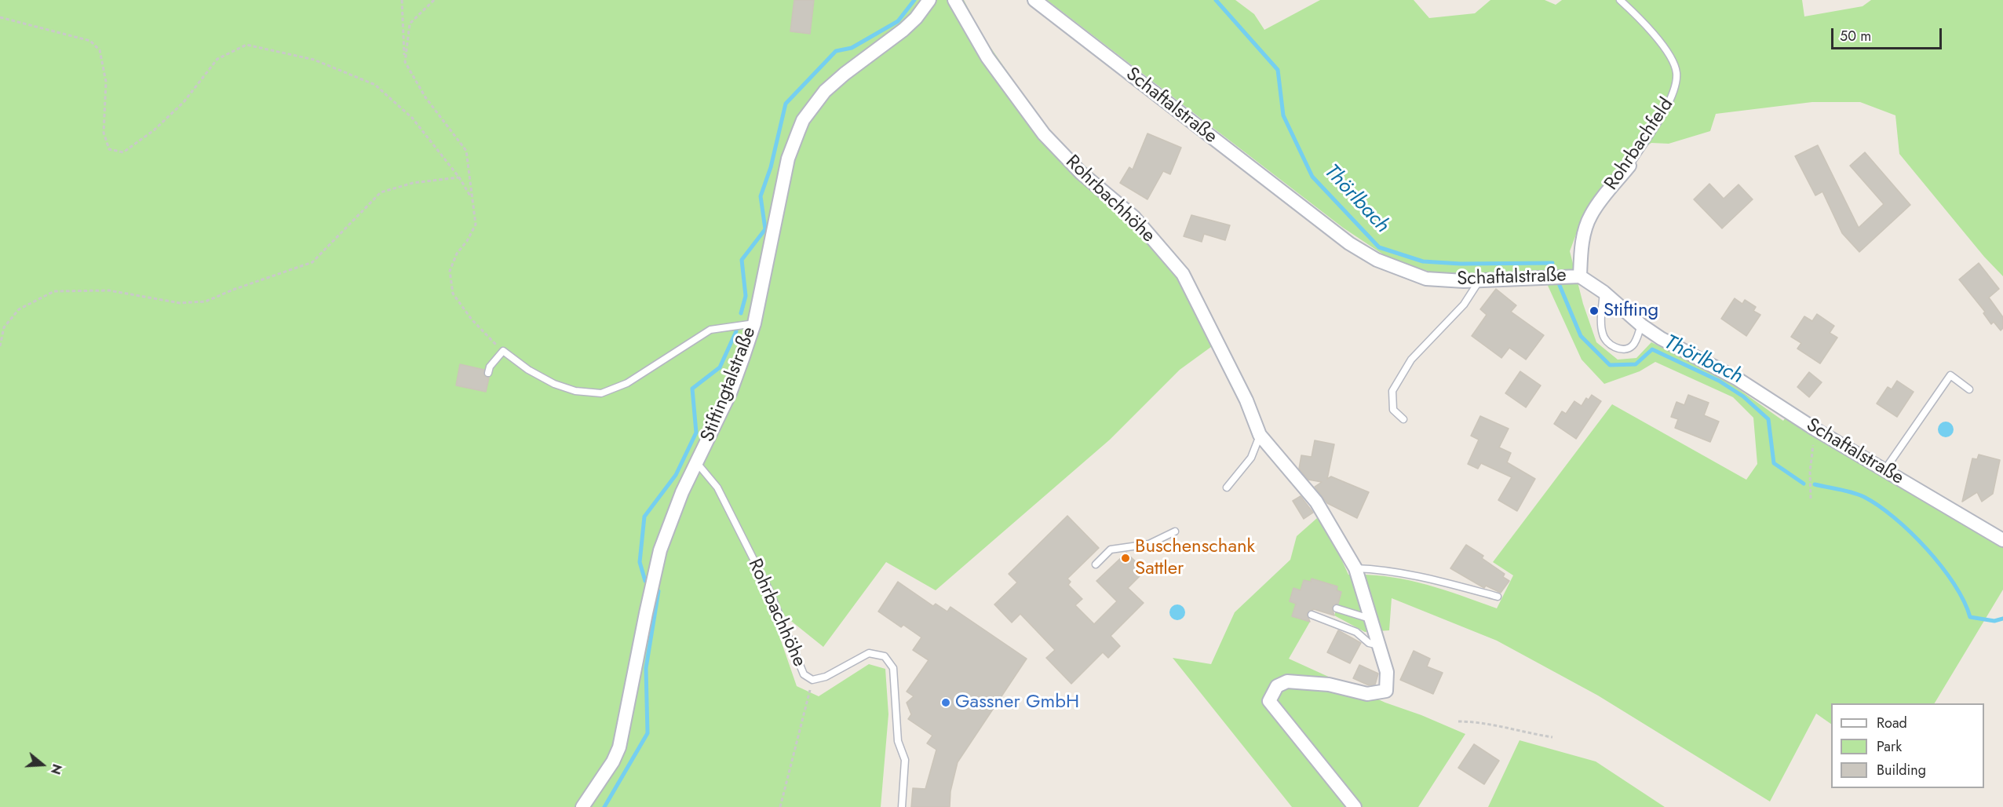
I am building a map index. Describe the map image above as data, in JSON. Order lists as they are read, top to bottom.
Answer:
{
  "streets": {
    "street": [
      "Schaftalstraße",
      "Rohrbachfeld",
      "Rohrbachhöhe",
      "Stiftingtalstraße"
    ]
  },
  "crossings": [
    ["Schaftalstraße", "Rohrbachfeld"],
    ["Rohrbachhöhe", "Stiftingtalstraße"]
  ],
  "water": ["Thörlbach"],
  "places": ["Stifting", "Buschenschank Sattler", "Gassner GmbH"],
  "legend": ["Road", "Park", "Building"],
  "scale_bar": "50 m",
  "north": "right"
}
